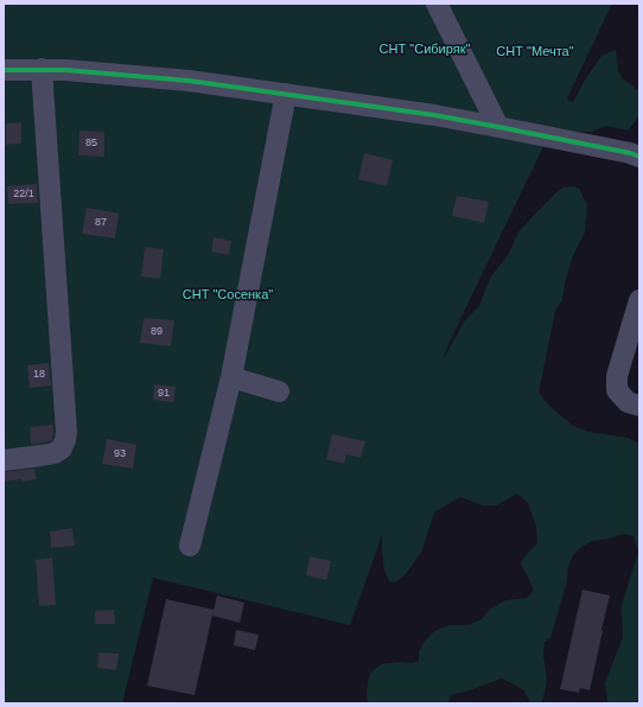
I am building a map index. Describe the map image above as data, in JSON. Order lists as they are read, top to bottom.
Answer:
{
  "parks": ["СНТ \"Сибиряк\"", "СНТ \"Мечта\"", "СНТ \"Сосенка\""],
  "house_numbers": [
    "85",
    "22/1",
    "87",
    "89",
    "18",
    "91",
    "93"
  ]
}
